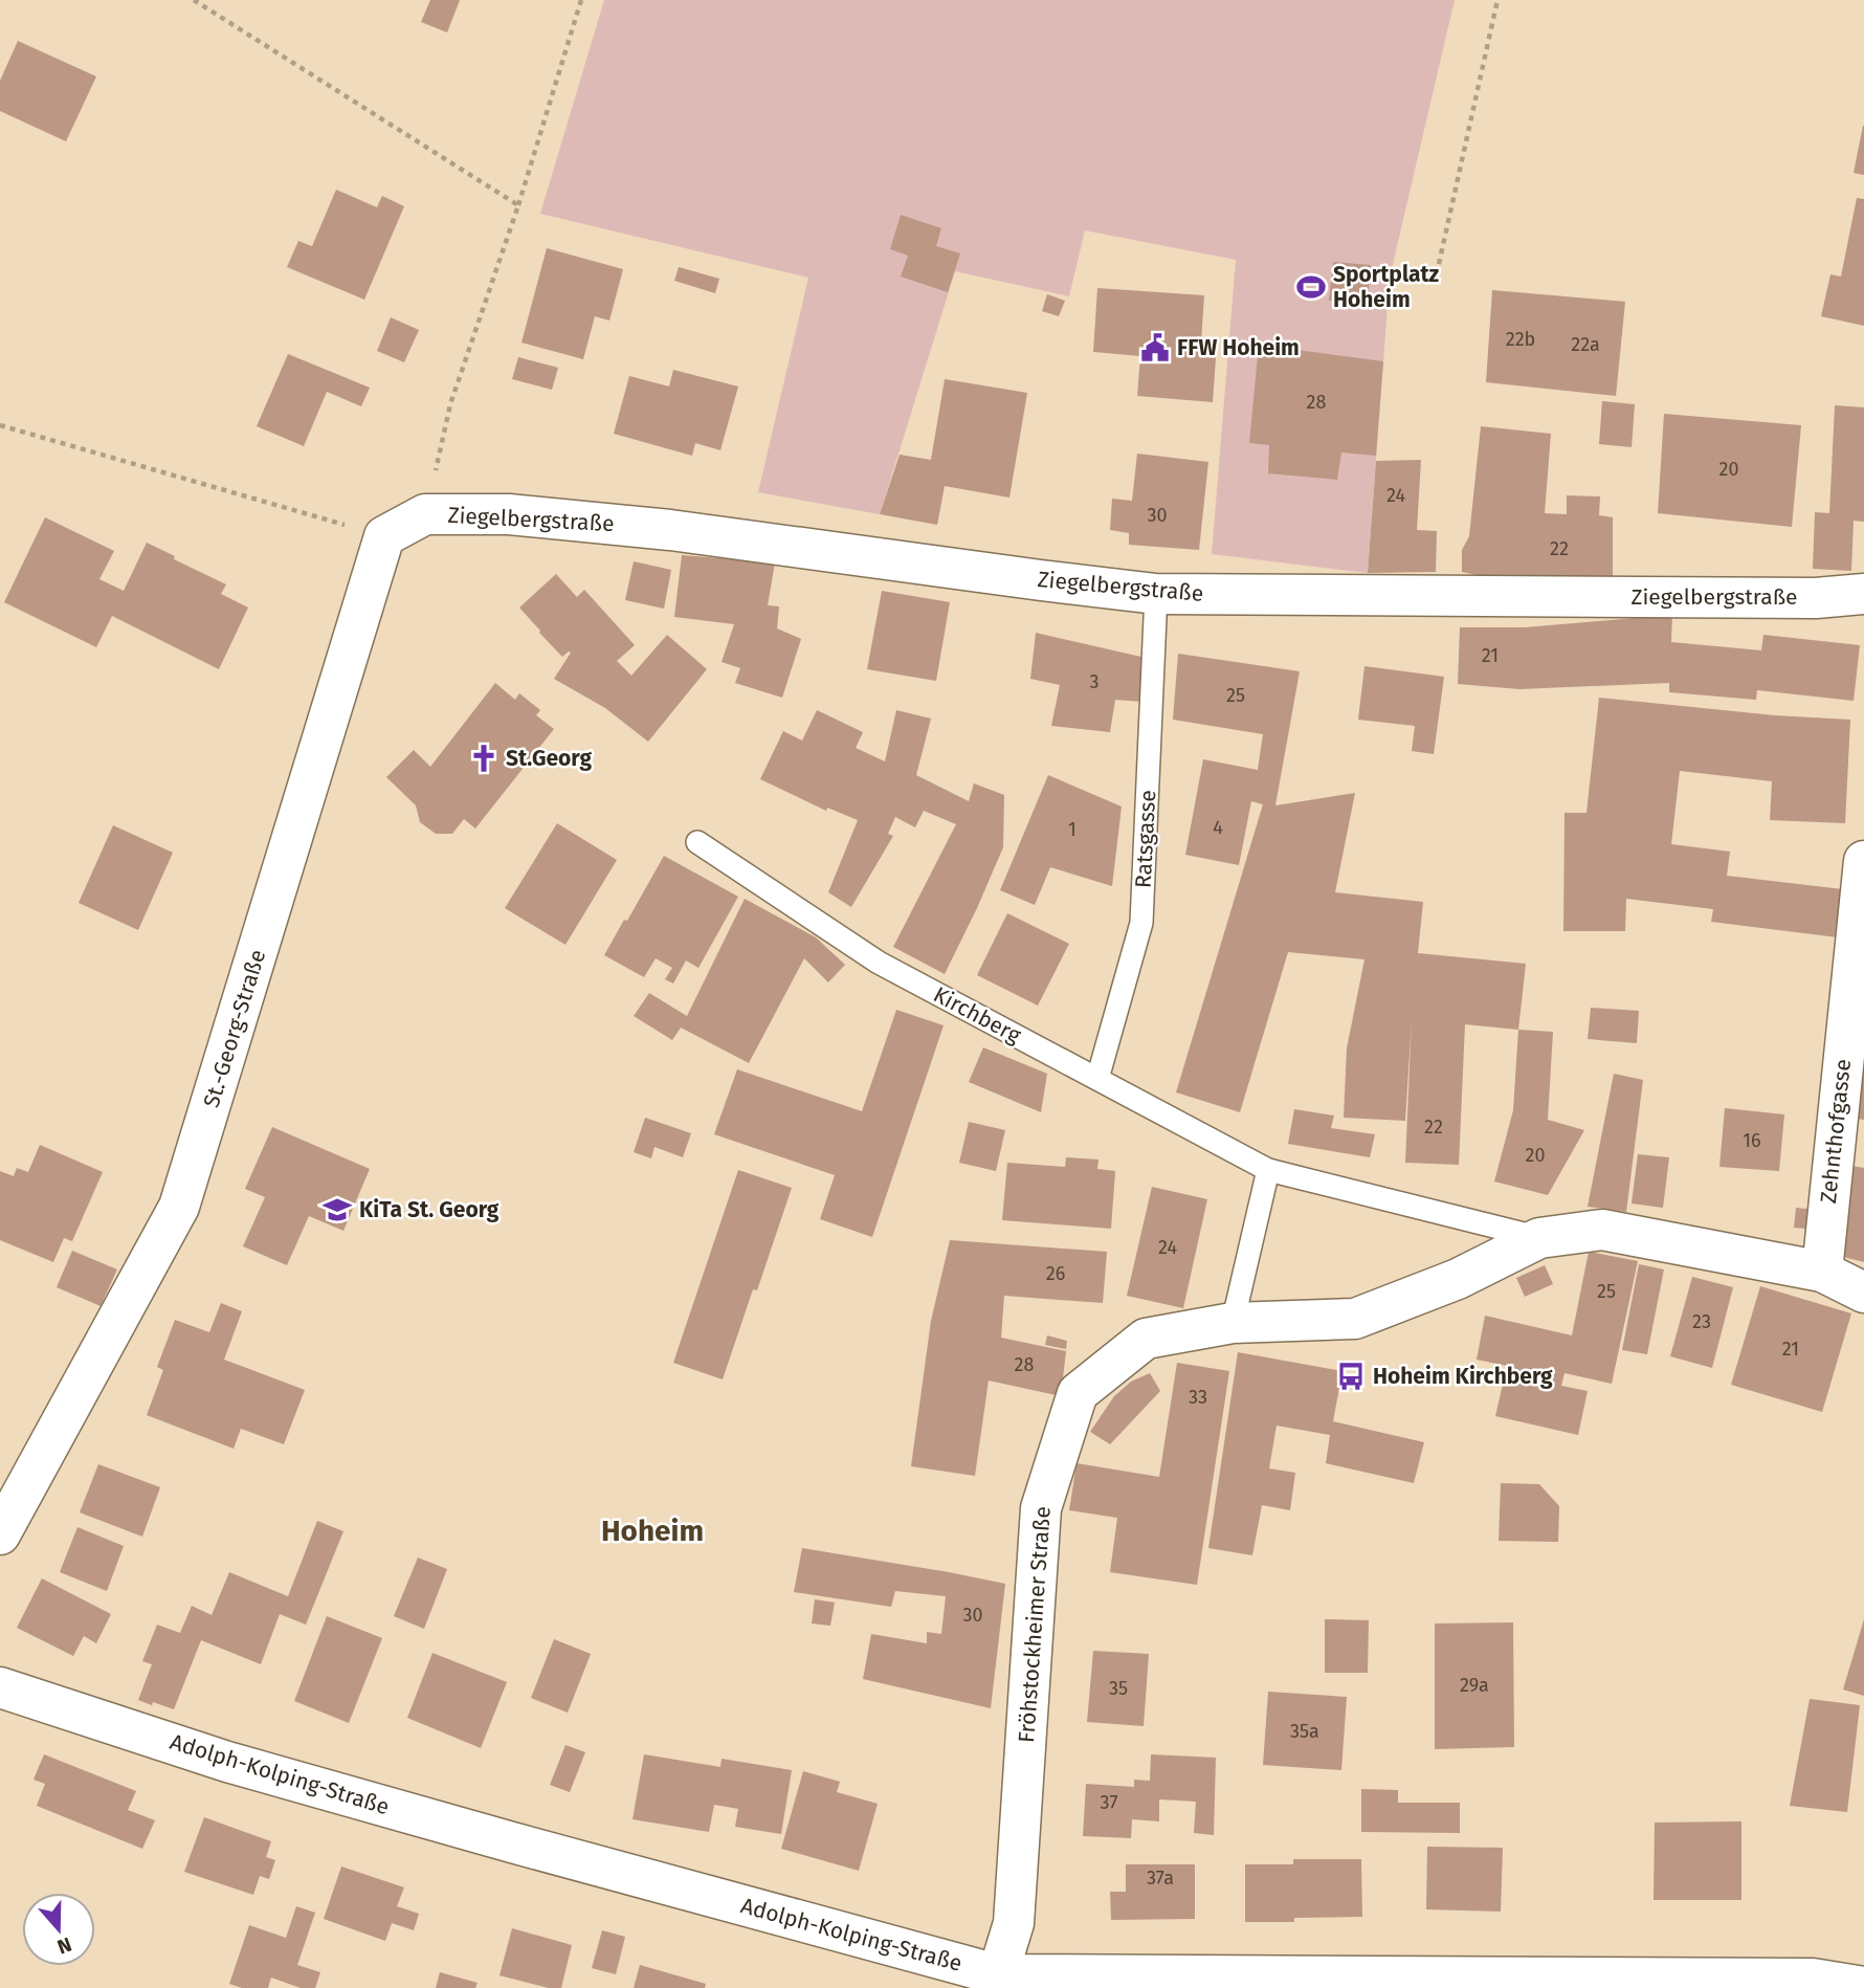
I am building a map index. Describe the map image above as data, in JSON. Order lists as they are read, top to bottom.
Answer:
{
  "streets": {
    "street": [
      "Ziegelbergstraße",
      "St.-Georg-Straße",
      "Zehnthofgasse",
      "Fröhstockheimer Straße",
      "Adolph-Kolping-Straße"
    ],
    "lane": ["Ratsgasse", "Kirchberg"]
  },
  "crossings": [
    ["Ziegelbergstraße", "Ratsgasse"],
    ["Ratsgasse", "Kirchberg"],
    ["Kirchberg", "Fröhstockheimer Straße"],
    ["Zehnthofgasse", "Fröhstockheimer Straße"],
    ["Fröhstockheimer Straße", "Adolph-Kolping-Straße"]
  ],
  "districts": ["Hoheim"],
  "places": {
    "sports": ["Sportplatz Hoheim"],
    "public building": ["FFW Hoheim"],
    "church": ["St.Georg"],
    "school or university": ["KiTa St. Georg"],
    "bus stop": ["Hoheim Kirchberg"]
  },
  "house_numbers": [
    "22b",
    "22a",
    "28",
    "20",
    "24",
    "30",
    "22",
    "21",
    "3",
    "25",
    "4",
    "1",
    "22",
    "16",
    "20",
    "24",
    "26",
    "25",
    "23",
    "21",
    "28",
    "33",
    "30",
    "29a",
    "35",
    "35a",
    "37",
    "37a"
  ],
  "north": "bottom"
}
